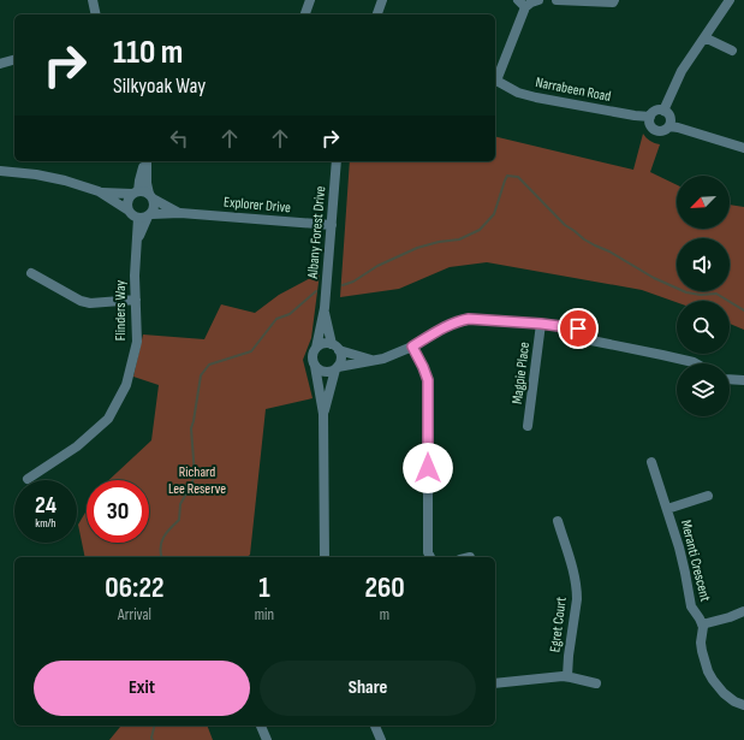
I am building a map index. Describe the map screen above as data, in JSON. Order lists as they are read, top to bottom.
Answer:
{
  "streets": {
    "street": [
      "Narrabeen Road",
      "Explorer Drive",
      "Albany Forest Drive",
      "Flinders Way",
      "Magpie Place",
      "Meranti Crescent",
      "Egret Court"
    ]
  },
  "crossings": [
    ["Explorer Drive", "Albany Forest Drive"],
    ["Explorer Drive", "Flinders Way"]
  ],
  "parks": ["Richard Lee Reserve"],
  "north": "bottom left",
  "page": {
    "turn": ["110 m", "Silkyoak Way"],
    "speed": "24 km/h",
    "limit": "30",
    "eta": [
      "06:22",
      "Arrival",
      "1",
      "min",
      "260",
      "m"
    ],
    "buttons": ["Exit", "Share"]
  }
}
